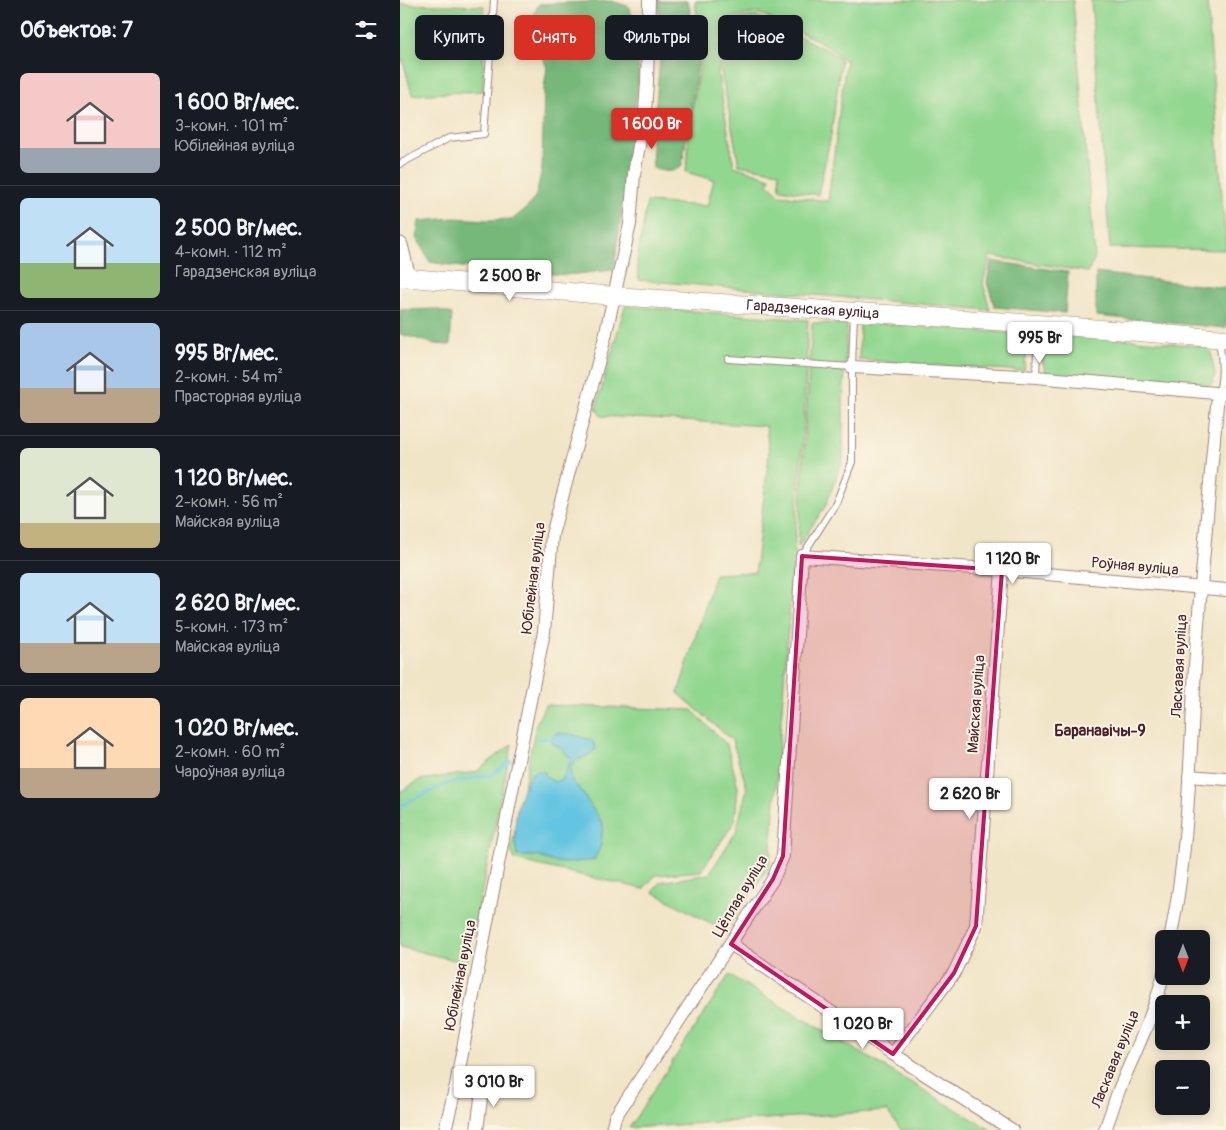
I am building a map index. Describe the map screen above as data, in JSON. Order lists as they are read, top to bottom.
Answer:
{
  "streets": {
    "main road": ["Гарадзенская вуліца"],
    "street": [
      "Роўная вуліца",
      "Юбілейная вуліца",
      "Ласкавая вуліца",
      "Майская вуліца",
      "Цёплая вуліца"
    ]
  },
  "crossings": [
    ["Гарадзенская вуліца", "Юбілейная вуліца"],
    ["Роўная вуліца", "Ласкавая вуліца"],
    ["Роўная вуліца", "Майская вуліца"],
    ["Роўная вуліца", "Цёплая вуліца"]
  ],
  "districts": ["Баранавічы-9"],
  "north": "bottom",
  "page": {
    "heading": "Объектов: 7",
    "chip": [
      "Купить",
      "Снять",
      "Фильтры",
      "Новое"
    ],
    "list": [
      {
        "name": "1 600 Br/мес.",
        "note": "3-комн. · 101 m² · Юбілейная вуліца"
      },
      {
        "name": "2 500 Br/мес.",
        "note": "4-комн. · 112 m² · Гарадзенская вуліца"
      },
      {
        "name": "995 Br/мес.",
        "note": "2-комн. · 54 m² · Прасторная вуліца"
      },
      {
        "name": "1 120 Br/мес.",
        "note": "2-комн. · 56 m² · Майская вуліца"
      },
      {
        "name": "2 620 Br/мес.",
        "note": "5-комн. · 173 m² · Майская вуліца"
      },
      {
        "name": "1 020 Br/мес.",
        "note": "2-комн. · 60 m² · Чароўная вуліца"
      }
    ],
    "price": [
      "1 600 Br",
      "2 500 Br",
      "995 Br",
      "1 120 Br",
      "2 620 Br",
      "1 020 Br",
      "3 010 Br"
    ],
    "map_buttons": ["+", "−"]
  }
}
